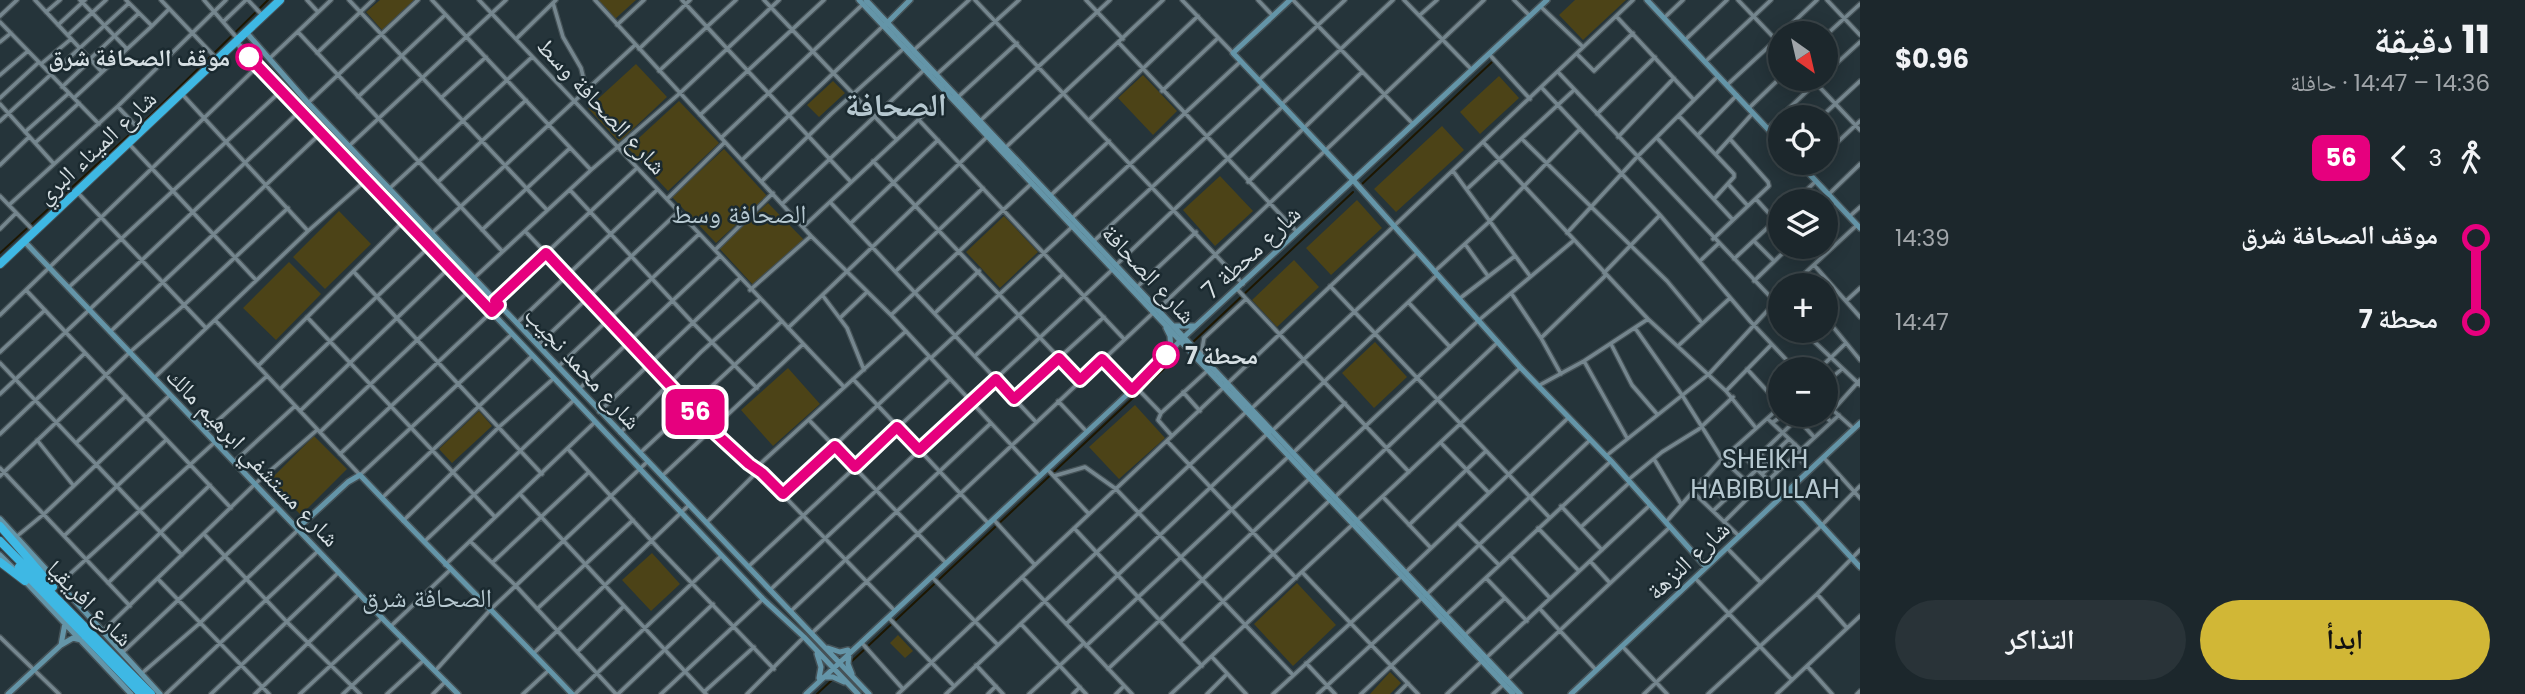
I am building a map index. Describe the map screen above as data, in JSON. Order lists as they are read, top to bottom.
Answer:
{
  "streets": {
    "highway": ["شارع الميناء البري", "شارع افريقيا"],
    "street": [
      "شارع الصحافة وسط",
      "شارع محطة 7",
      "شارع الصحافة",
      "شارع محمد نجيب",
      "شارع مستشفي ابرهيم مالك",
      "شارع النزهة"
    ]
  },
  "crossings": [
    ["شارع الميناء البري", "شارع محمد نجيب"],
    ["شارع الميناء البري", "شارع مستشفي ابرهيم مالك"],
    ["شارع محطة 7", "شارع الصحافة"],
    ["شارع محطة 7", "شارع محمد نجيب"]
  ],
  "districts": [
    "الصحافة",
    "الصحافة وسط",
    "SHEIKH HABIBULLAH",
    "الصحافة شرق"
  ],
  "places": ["موقف الصحافة شرق", "محطة 7"],
  "lines": ["bus line 56"],
  "north": "bottom right",
  "page": {
    "heading": ["11 دقيقة", "14:36 – 14:47 · حافلة", "$0.96"],
    "on_map": "56",
    "map_buttons": ["+", "−"],
    "legs": ["3", "56"],
    "list": [
      {
        "name": "موقف الصحافة شرق",
        "value": "14:39"
      },
      {
        "name": "محطة 7",
        "value": "14:47"
      }
    ],
    "buttons": ["ابدأ", "التذاكر"]
  }
}
